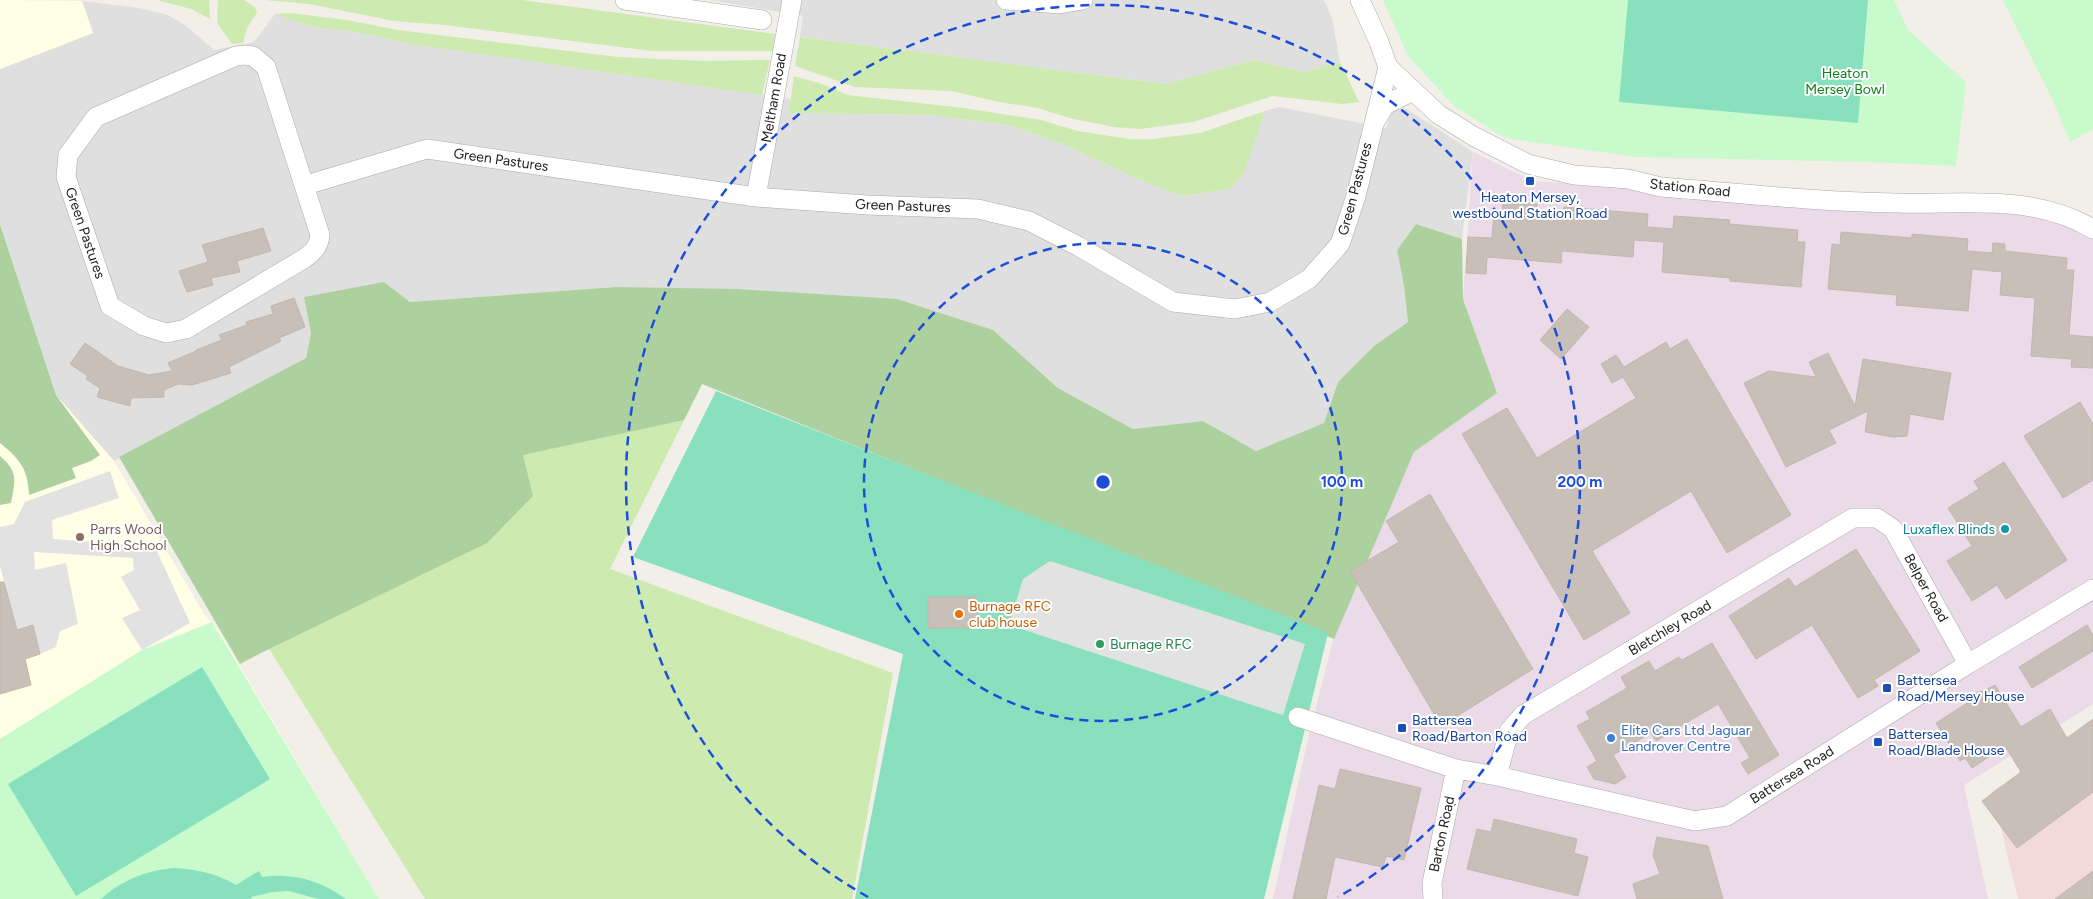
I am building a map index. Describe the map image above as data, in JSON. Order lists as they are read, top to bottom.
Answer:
{
  "streets": {
    "street": [
      "Meltham Road",
      "Green Pastures",
      "Station Road",
      "Belper Road",
      "Bletchley Road",
      "Battersea Road",
      "Barton Road"
    ]
  },
  "crossings": [
    ["Meltham Road", "Green Pastures"],
    ["Green Pastures", "Station Road"],
    ["Belper Road", "Bletchley Road"],
    ["Belper Road", "Battersea Road"],
    ["Bletchley Road", "Battersea Road"],
    ["Battersea Road", "Barton Road"]
  ],
  "parks": ["Heaton Mersey Bowl"],
  "places": {
    "transit": [
      "Heaton Mersey, westbound Station Road",
      "Battersea Road/Mersey House",
      "Battersea Road/Barton Road",
      "Battersea Road/Blade House"
    ],
    "other": [
      "Luxaflex Blinds",
      "Parrs Wood High School",
      "Burnage RFC club house",
      "Burnage RFC",
      "Elite Cars Ltd Jaguar Landrover Centre"
    ]
  },
  "rings": ["100 m", "200 m"]
}
